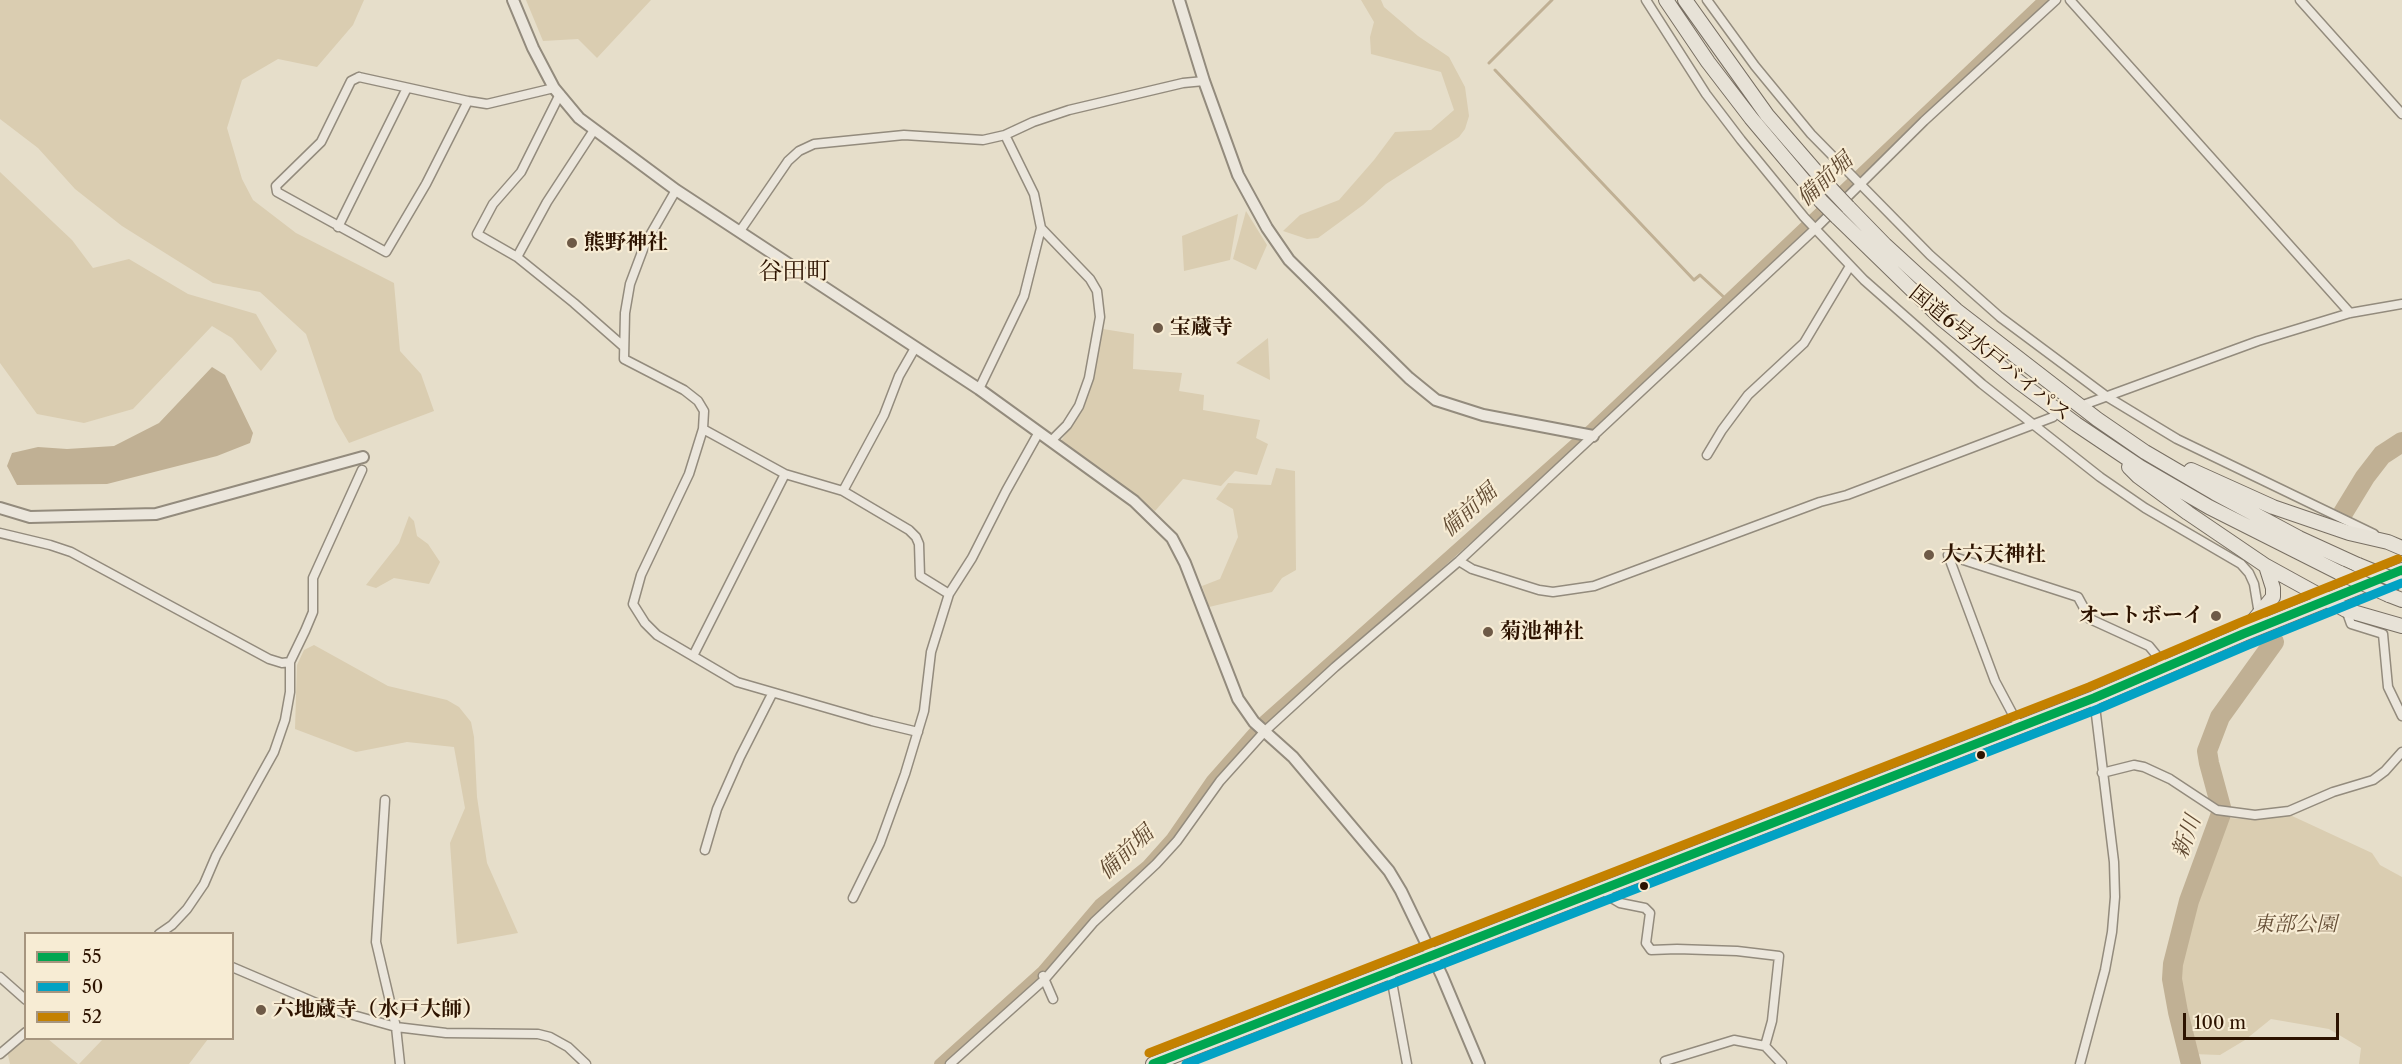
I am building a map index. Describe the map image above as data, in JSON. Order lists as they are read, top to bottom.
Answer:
{
  "streets": {
    "highway": ["国道6号水戸バイパス"]
  },
  "districts": ["谷田町"],
  "water": ["備前堀", "新川"],
  "parks": ["東部公園"],
  "places": [
    "熊野神社",
    "宝蔵寺",
    "大六天神社",
    "オートボーイ",
    "菊池神社",
    "六地蔵寺（水戸大師）"
  ],
  "lines": ["transit line 52", "transit line 55", "transit line 50"],
  "legend": ["55", "50", "52"],
  "scale_bar": "100 m"
}
